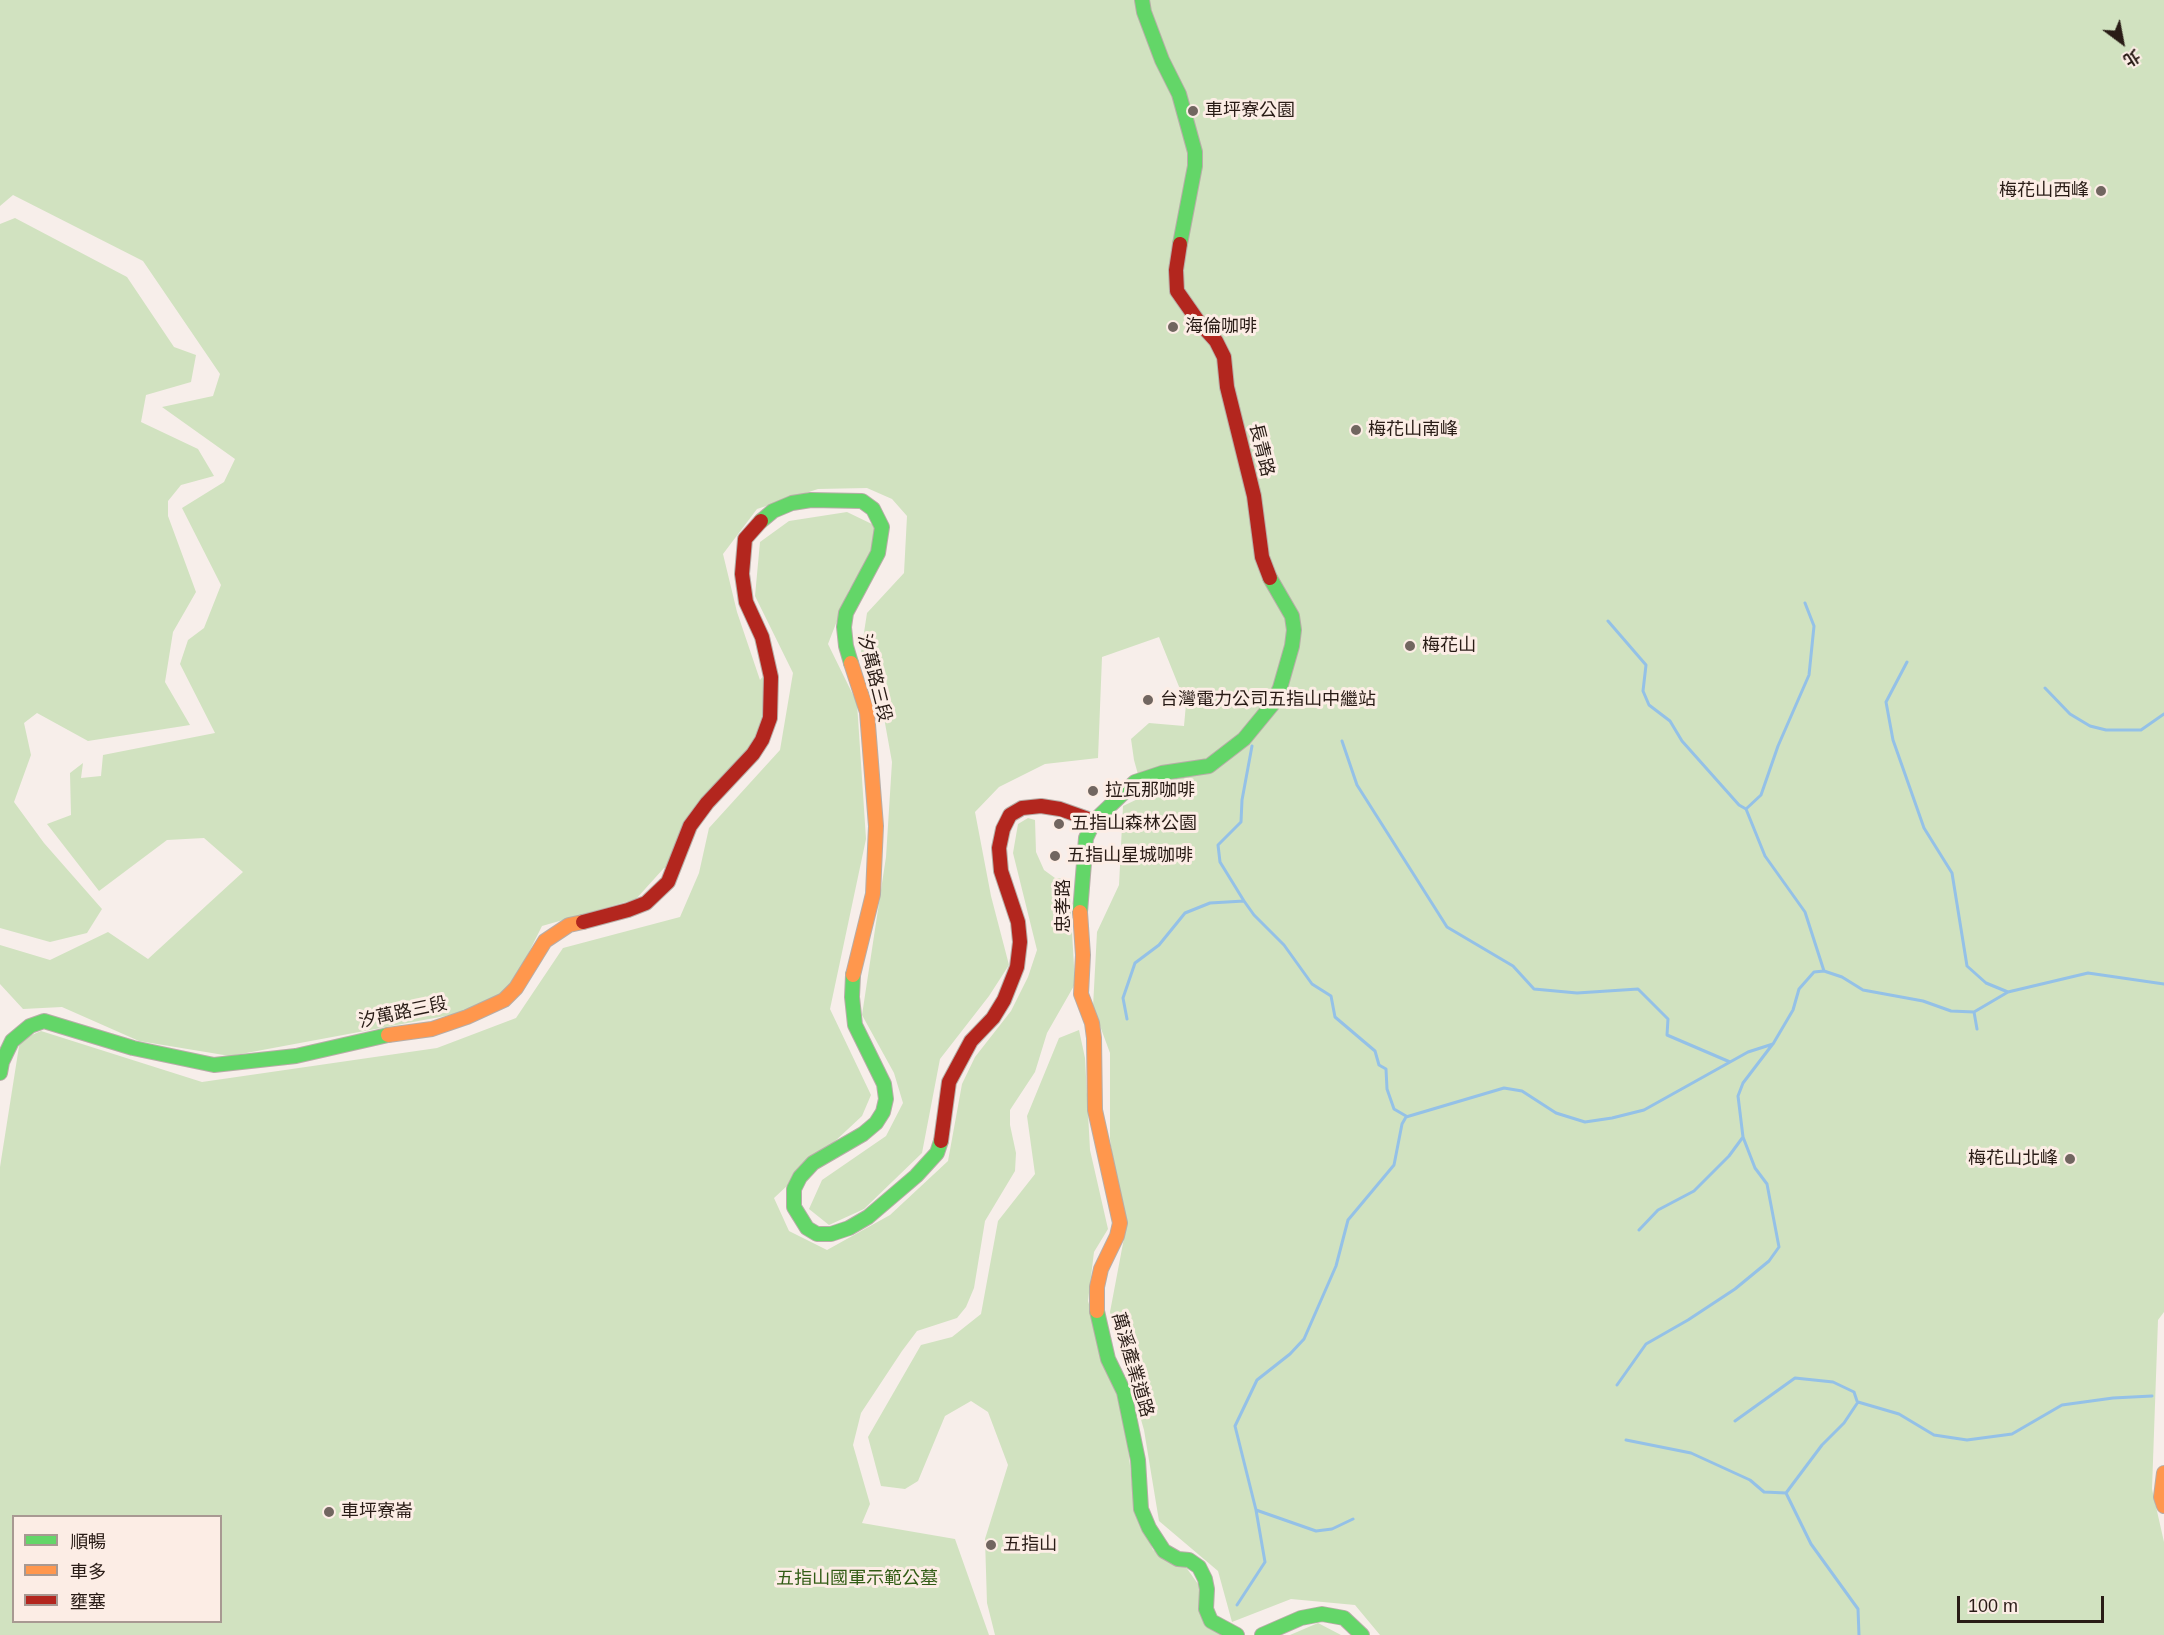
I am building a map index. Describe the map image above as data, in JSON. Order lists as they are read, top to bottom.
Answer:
{
  "streets": {
    "street": [
      "長青路",
      "汐萬路三段",
      "忠孝路",
      "萬溪產業道路"
    ]
  },
  "crossings": [
    ["長青路", "汐萬路三段"],
    ["長青路", "忠孝路"],
    ["汐萬路三段", "忠孝路"],
    ["忠孝路", "萬溪產業道路"]
  ],
  "parks": ["五指山國軍示範公墓"],
  "places": [
    "車坪寮公園",
    "梅花山西峰",
    "海倫咖啡",
    "梅花山南峰",
    "梅花山",
    "台灣電力公司五指山中繼站",
    "拉瓦那咖啡",
    "五指山森林公園",
    "五指山星城咖啡",
    "梅花山北峰",
    "車坪寮崙",
    "五指山"
  ],
  "legend": ["順暢", "車多", "壅塞"],
  "scale_bar": "100 m",
  "north": "bottom right"
}
